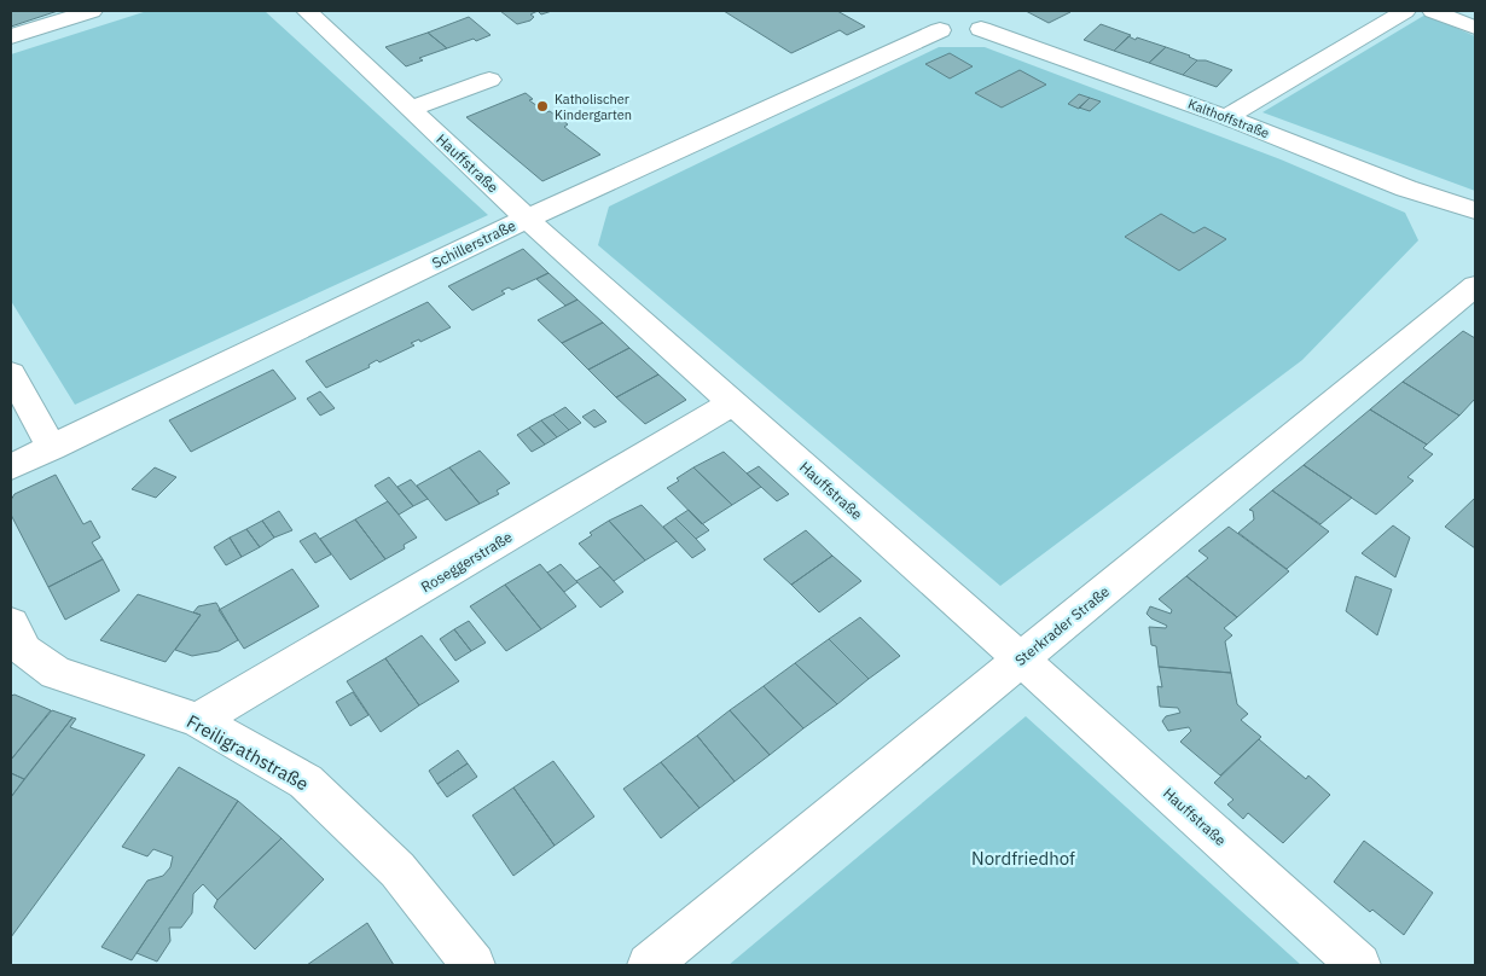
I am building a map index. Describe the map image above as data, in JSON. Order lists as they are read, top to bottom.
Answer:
{
  "streets": {
    "street": [
      "Kalthoffstraße",
      "Hauffstraße",
      "Schillerstraße",
      "Roseggerstraße",
      "Sterkrader Straße",
      "Freiligrathstraße"
    ]
  },
  "crossings": [
    ["Hauffstraße", "Schillerstraße"],
    ["Hauffstraße", "Roseggerstraße"],
    ["Hauffstraße", "Sterkrader Straße"],
    ["Roseggerstraße", "Freiligrathstraße"]
  ],
  "parks": ["Nordfriedhof"],
  "places": ["Katholischer Kindergarten"]
}
